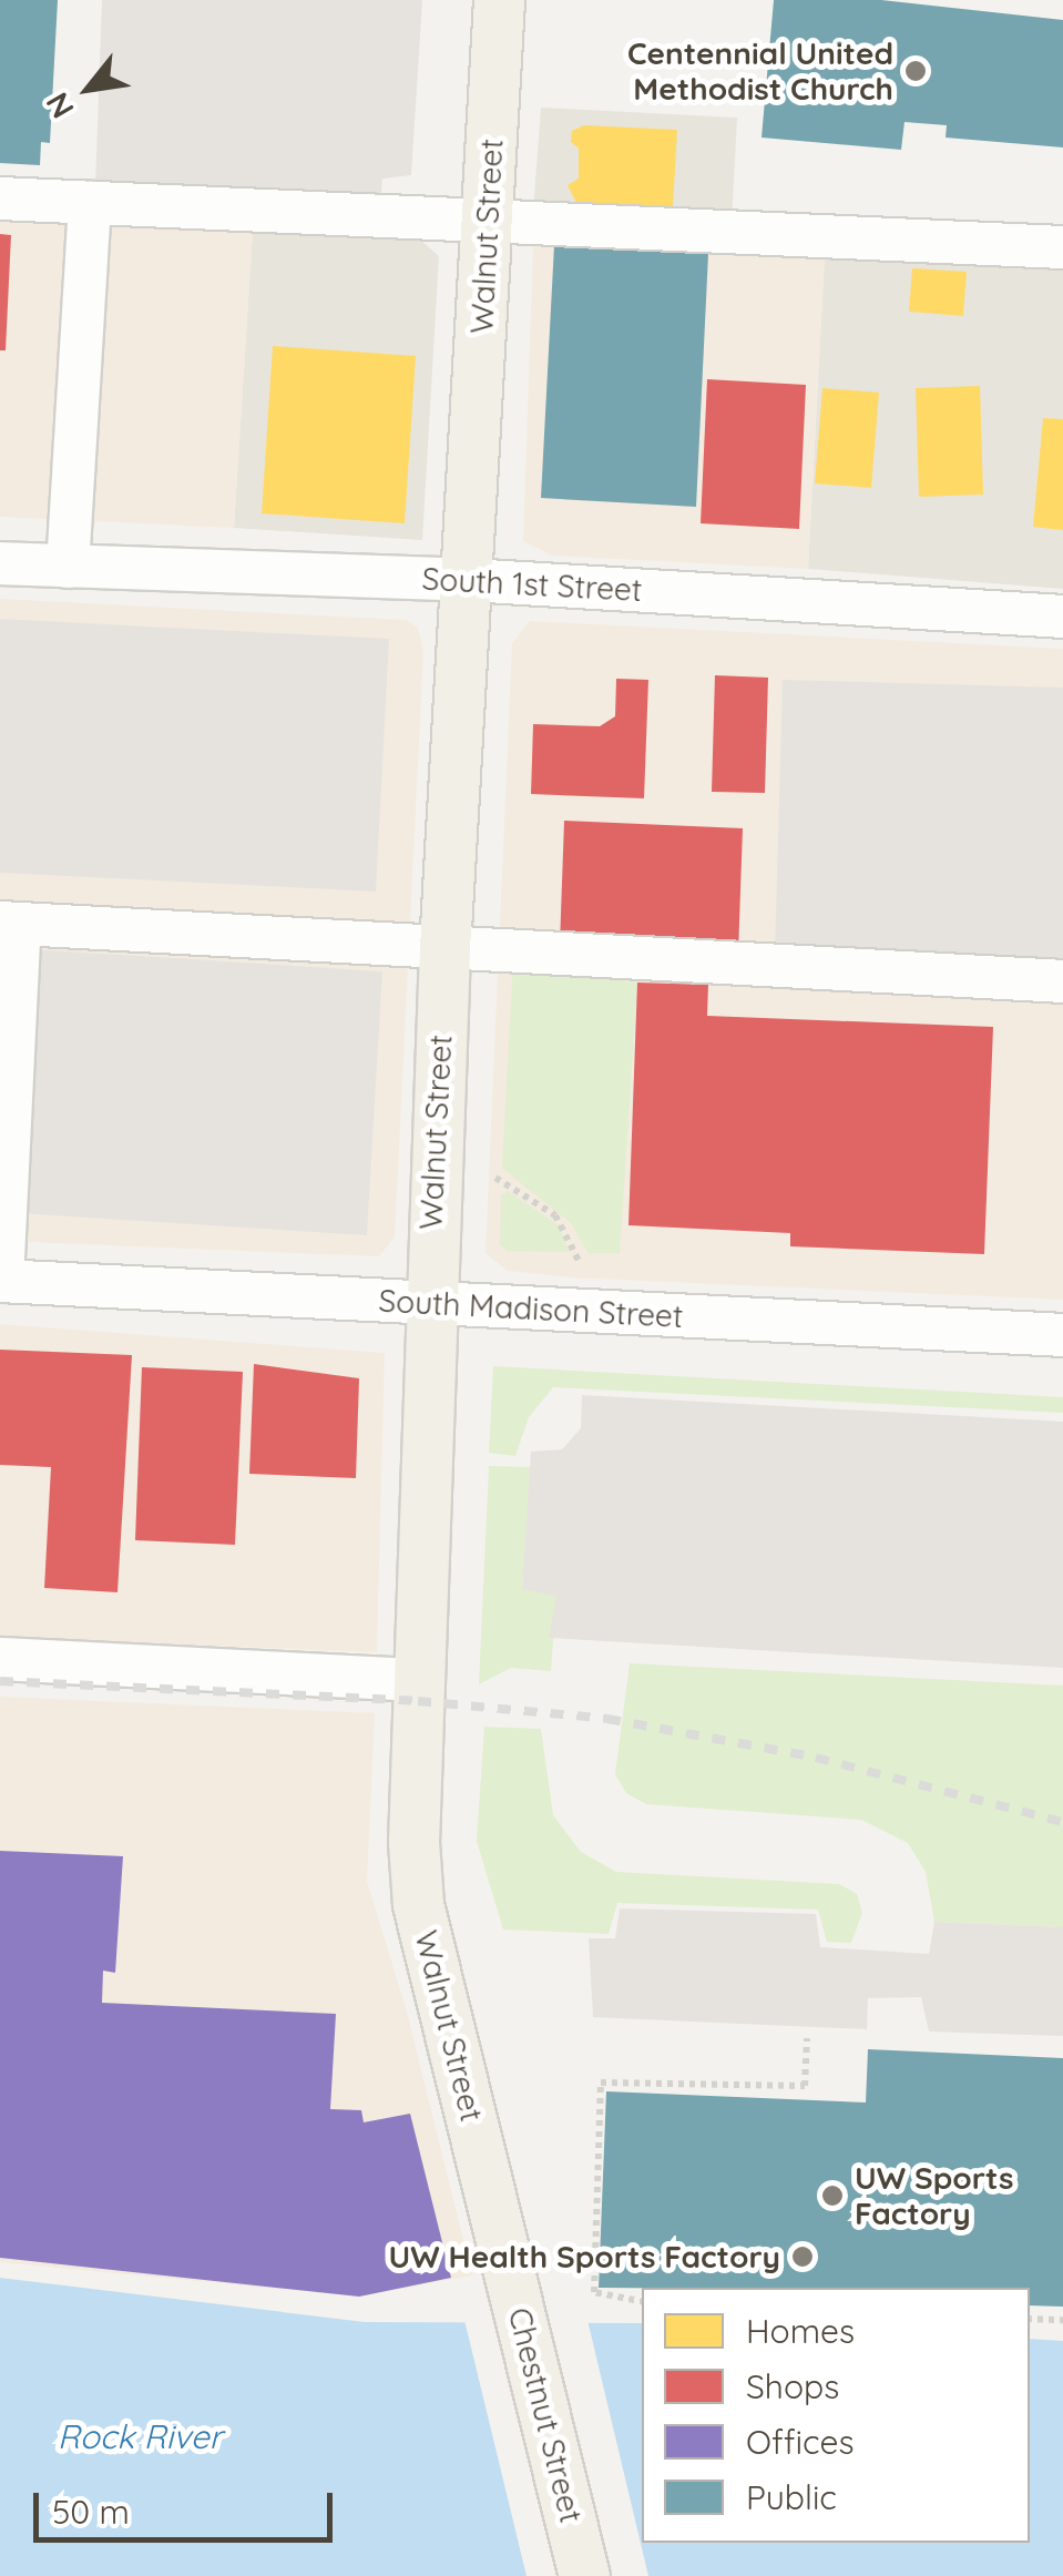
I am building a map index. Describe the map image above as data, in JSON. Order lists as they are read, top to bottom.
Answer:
{
  "streets": {
    "main road": ["Walnut Street", "Chestnut Street"],
    "street": ["South 1st Street", "South Madison Street"]
  },
  "crossings": [
    ["Walnut Street", "South 1st Street"],
    ["Walnut Street", "South Madison Street"],
    ["Walnut Street", "Chestnut Street"]
  ],
  "water": ["Rock River"],
  "places": ["Centennial United Methodist Church", "UW Sports Factory", "UW Health Sports Factory"],
  "legend": [
    "Homes",
    "Shops",
    "Offices",
    "Public"
  ],
  "scale_bar": "50 m",
  "north": "bottom left"
}
